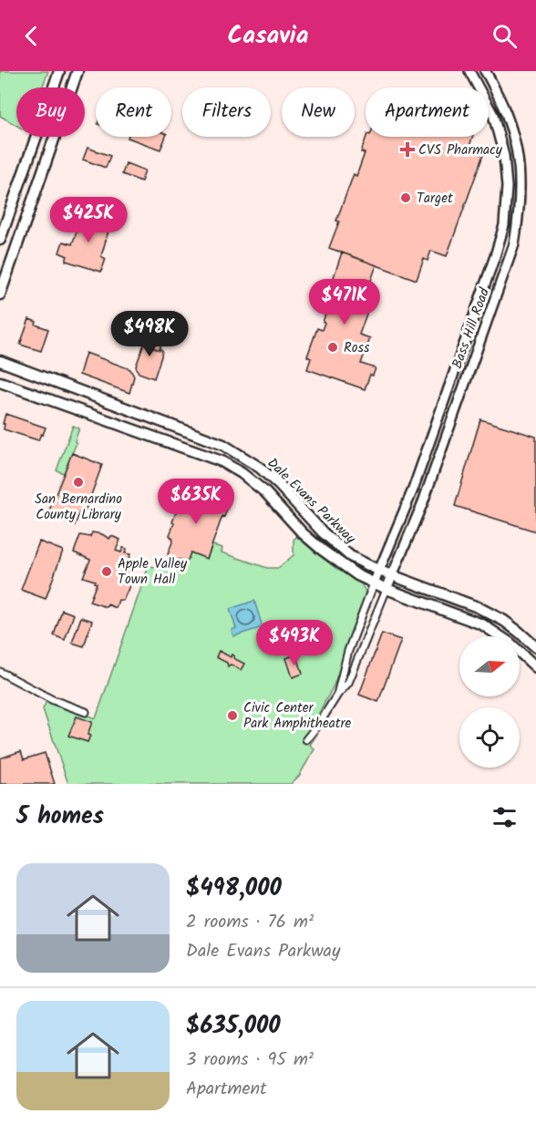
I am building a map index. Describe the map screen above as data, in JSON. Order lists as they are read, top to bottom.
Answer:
{
  "streets": {
    "main road": ["Bass Hill Road", "Dale Evans Parkway"]
  },
  "crossings": [
    ["Bass Hill Road", "Dale Evans Parkway"]
  ],
  "places": {
    "health": ["CVS Pharmacy"],
    "other": [
      "Target",
      "Ross",
      "San Bernardino County Library",
      "Apple Valley Town Hall",
      "Civic Center Park Amphitheatre"
    ]
  },
  "north": "right",
  "page": {
    "header": "Casavia",
    "chip": [
      "Buy",
      "Rent",
      "Filters",
      "New",
      "Apartment"
    ],
    "price": [
      "$425K",
      "$471K",
      "$498K",
      "$635K",
      "$493K"
    ],
    "heading": "5 homes",
    "list": [
      {
        "name": "$498,000",
        "note": "2 rooms · 76 m² · Dale Evans Parkway"
      },
      {
        "name": "$635,000",
        "note": "3 rooms · 95 m² · Apartment"
      }
    ]
  }
}
